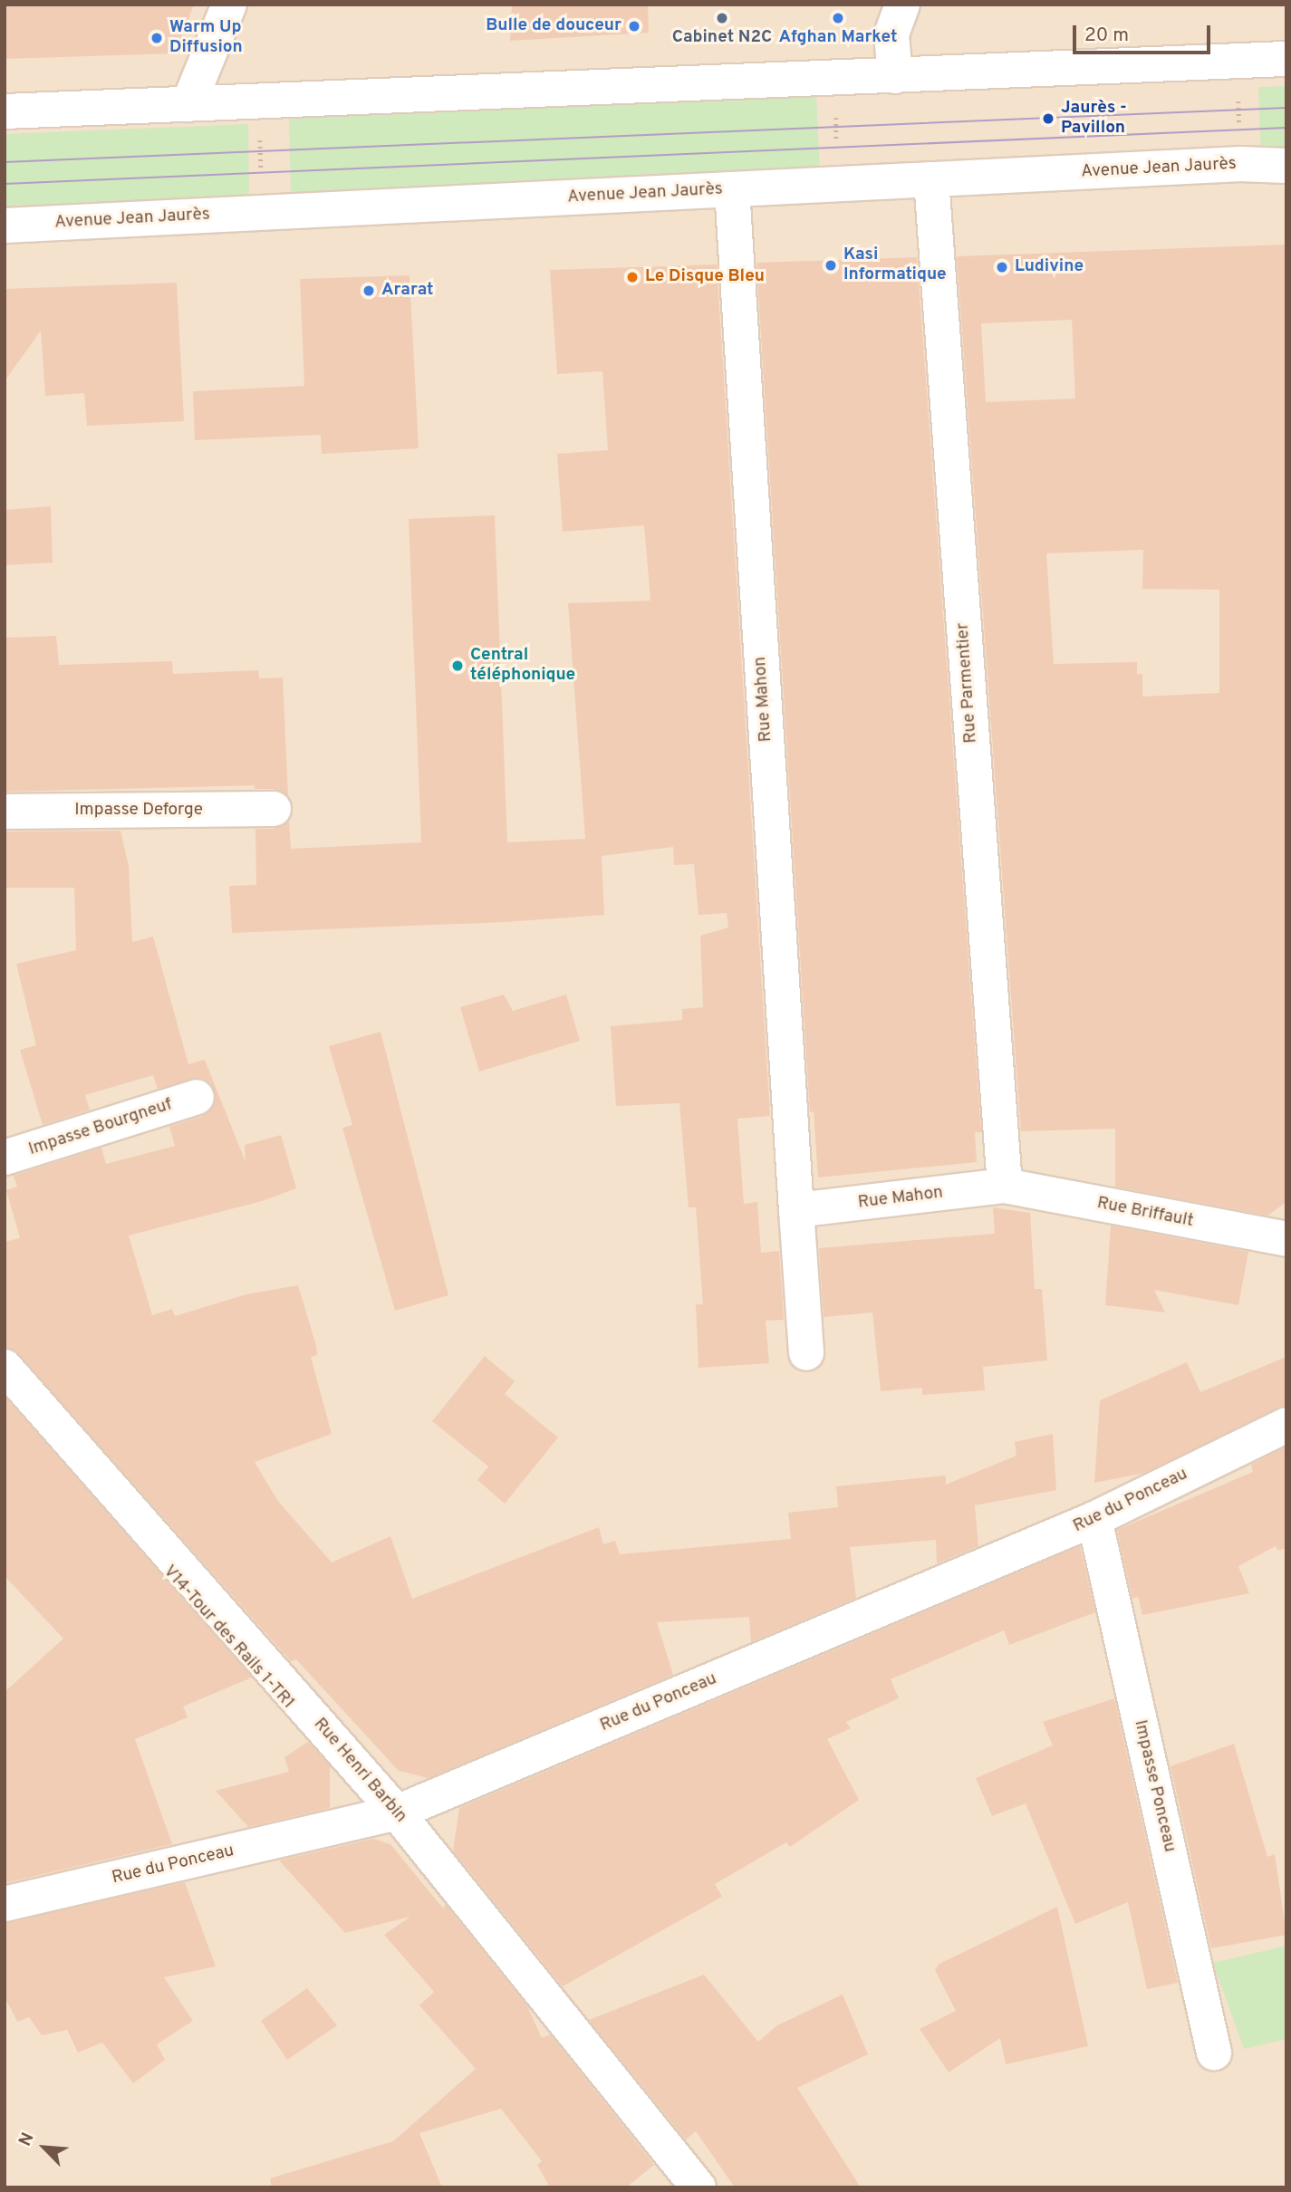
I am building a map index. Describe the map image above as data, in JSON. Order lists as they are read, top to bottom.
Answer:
{
  "streets": {
    "street": [
      "Avenue Jean Jaurès",
      "Rue Parmentier",
      "Rue Mahon",
      "Impasse Deforge",
      "Impasse Bourgneuf",
      "Rue Briffault",
      "Rue du Ponceau",
      "Rue Henri Barbin",
      "Impasse Ponceau"
    ]
  },
  "crossings": [
    ["Avenue Jean Jaurès", "Rue Parmentier"],
    ["Avenue Jean Jaurès", "Rue Mahon"],
    ["Rue Parmentier", "Rue Mahon"],
    ["Rue Parmentier", "Rue Briffault"],
    ["Rue Mahon", "Rue Briffault"],
    ["Rue du Ponceau", "Rue Henri Barbin"],
    ["Rue du Ponceau", "Impasse Ponceau"]
  ],
  "places": [
    "Cabinet N2C",
    "Afghan Market",
    "Bulle de douceur",
    "Warm Up Diffusion",
    "Jaurès - Pavillon",
    "Kasi Informatique",
    "Ludivine",
    "Le Disque Bleu",
    "Ararat",
    "Central téléphonique"
  ],
  "scale_bar": "20 m",
  "north": "top left"
}
